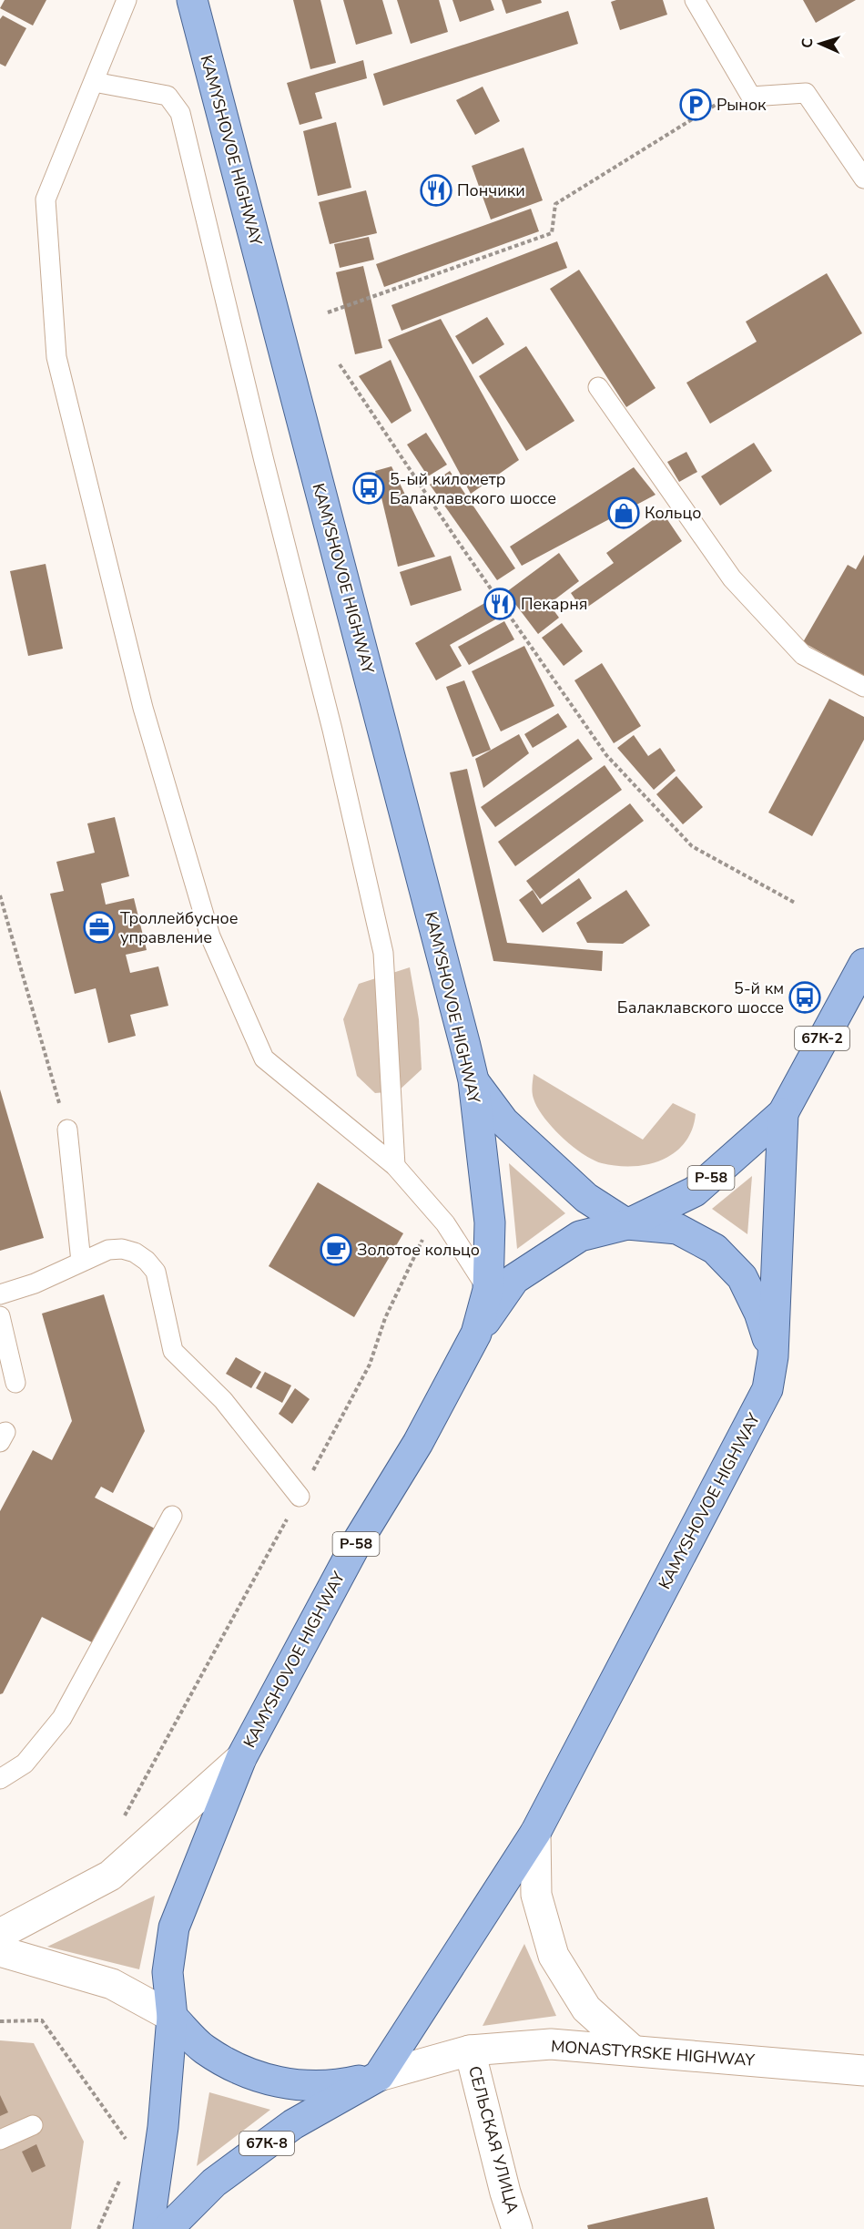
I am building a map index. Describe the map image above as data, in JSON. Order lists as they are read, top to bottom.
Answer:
{
  "streets": {
    "main road": [
      "KAMYSHOVOE HIGHWAY",
      "67К-2",
      "Р-58",
      "MONASTYRSKE HIGHWAY",
      "СЕЛЬСКАЯ УЛИЦА",
      "67К-8"
    ]
  },
  "crossings": [
    ["KAMYSHOVOE HIGHWAY", "67К-2"],
    ["KAMYSHOVOE HIGHWAY", "Р-58"],
    ["KAMYSHOVOE HIGHWAY", "MONASTYRSKE HIGHWAY"],
    ["KAMYSHOVOE HIGHWAY", "67К-8"],
    ["67К-2", "Р-58"],
    ["MONASTYRSKE HIGHWAY", "СЕЛЬСКАЯ УЛИЦА"],
    ["MONASTYRSKE HIGHWAY", "67К-8"]
  ],
  "places": {
    "parking": ["Рынок"],
    "restaurant": ["Пончики", "Пекарня"],
    "bus stop": ["5-ый километр Балаклавского шоссе", "5-й км Балаклавского шоссе"],
    "shop": ["Кольцо"],
    "office": ["Троллейбусное управление"],
    "cafe": ["Золотое кольцо"]
  },
  "north": "left"
}
